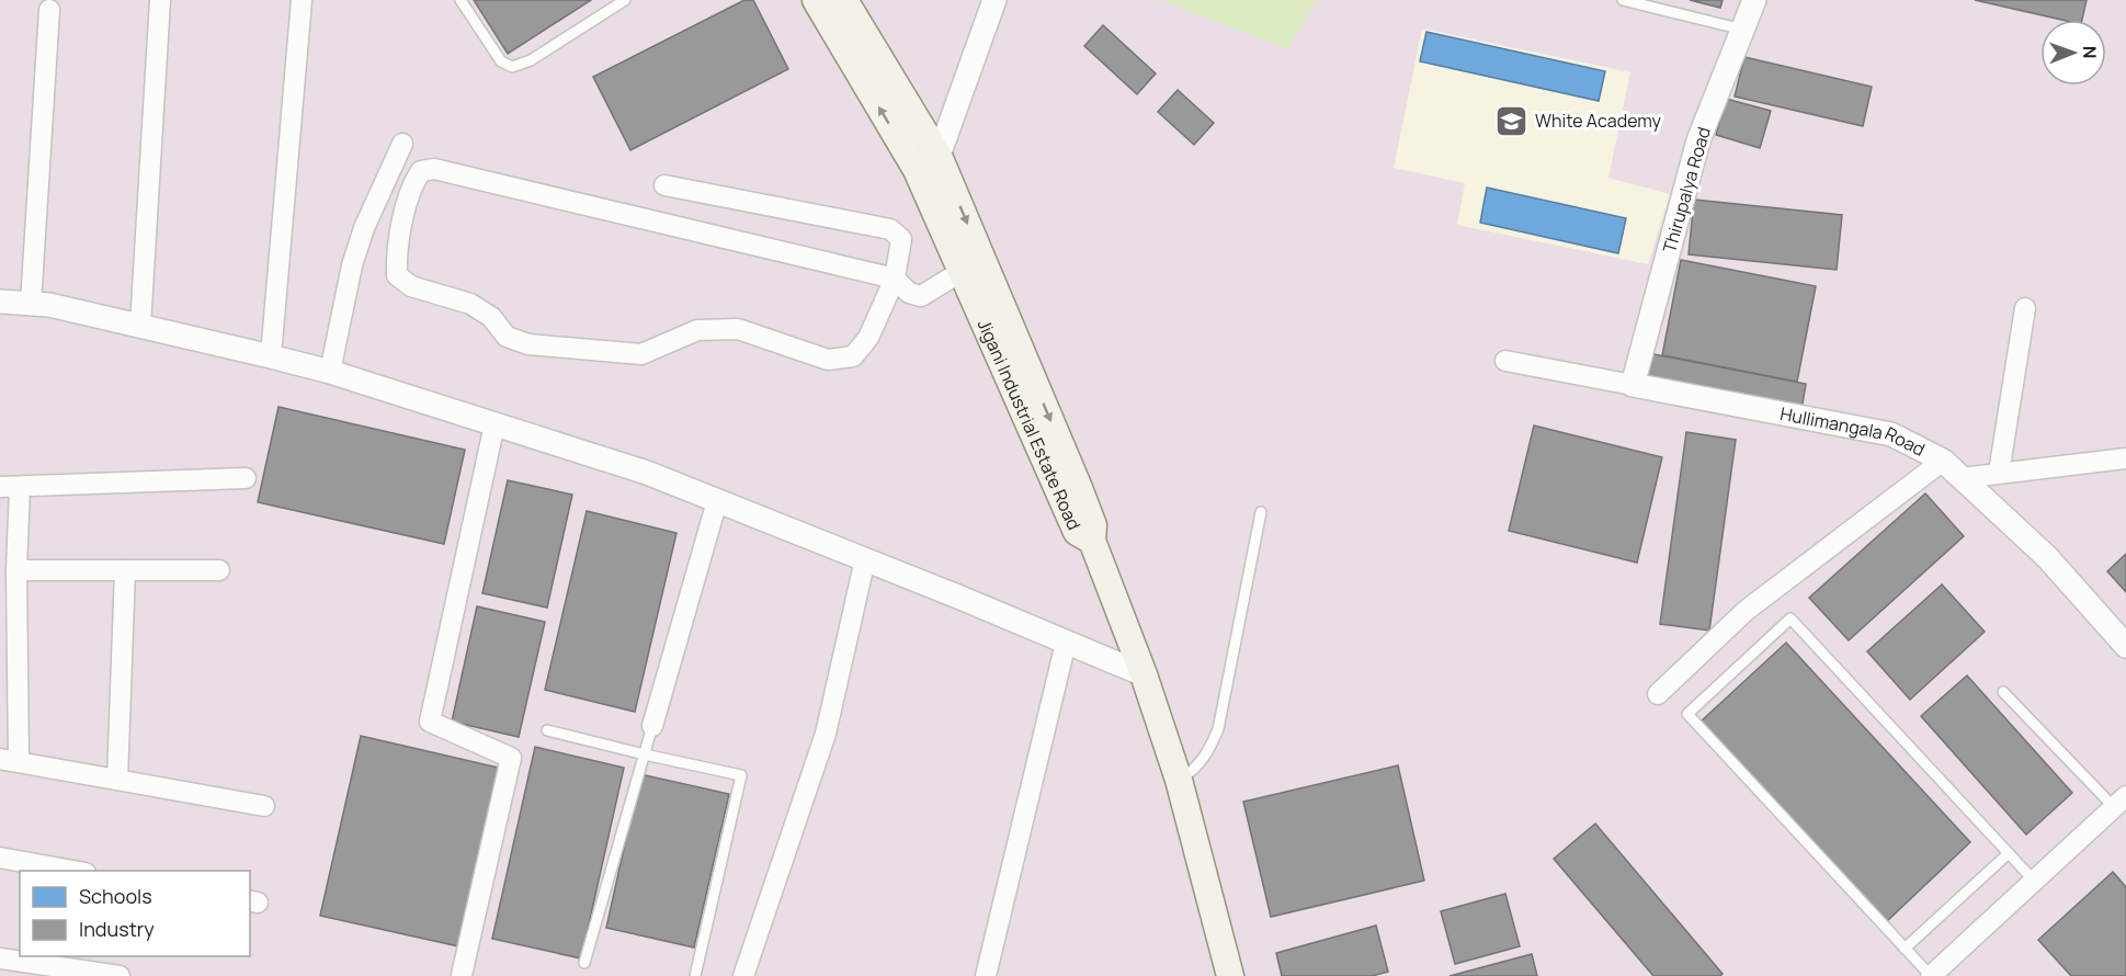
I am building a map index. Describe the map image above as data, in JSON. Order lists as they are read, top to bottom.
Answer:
{
  "streets": {
    "main road": ["Jigani Industrial Estate Road"],
    "street": ["Thirupalya Road", "Hullimangala Road"]
  },
  "crossings": [
    ["Thirupalya Road", "Hullimangala Road"]
  ],
  "places": {
    "school or university": ["White Academy"]
  },
  "legend": ["Schools", "Industry"],
  "north": "right"
}
